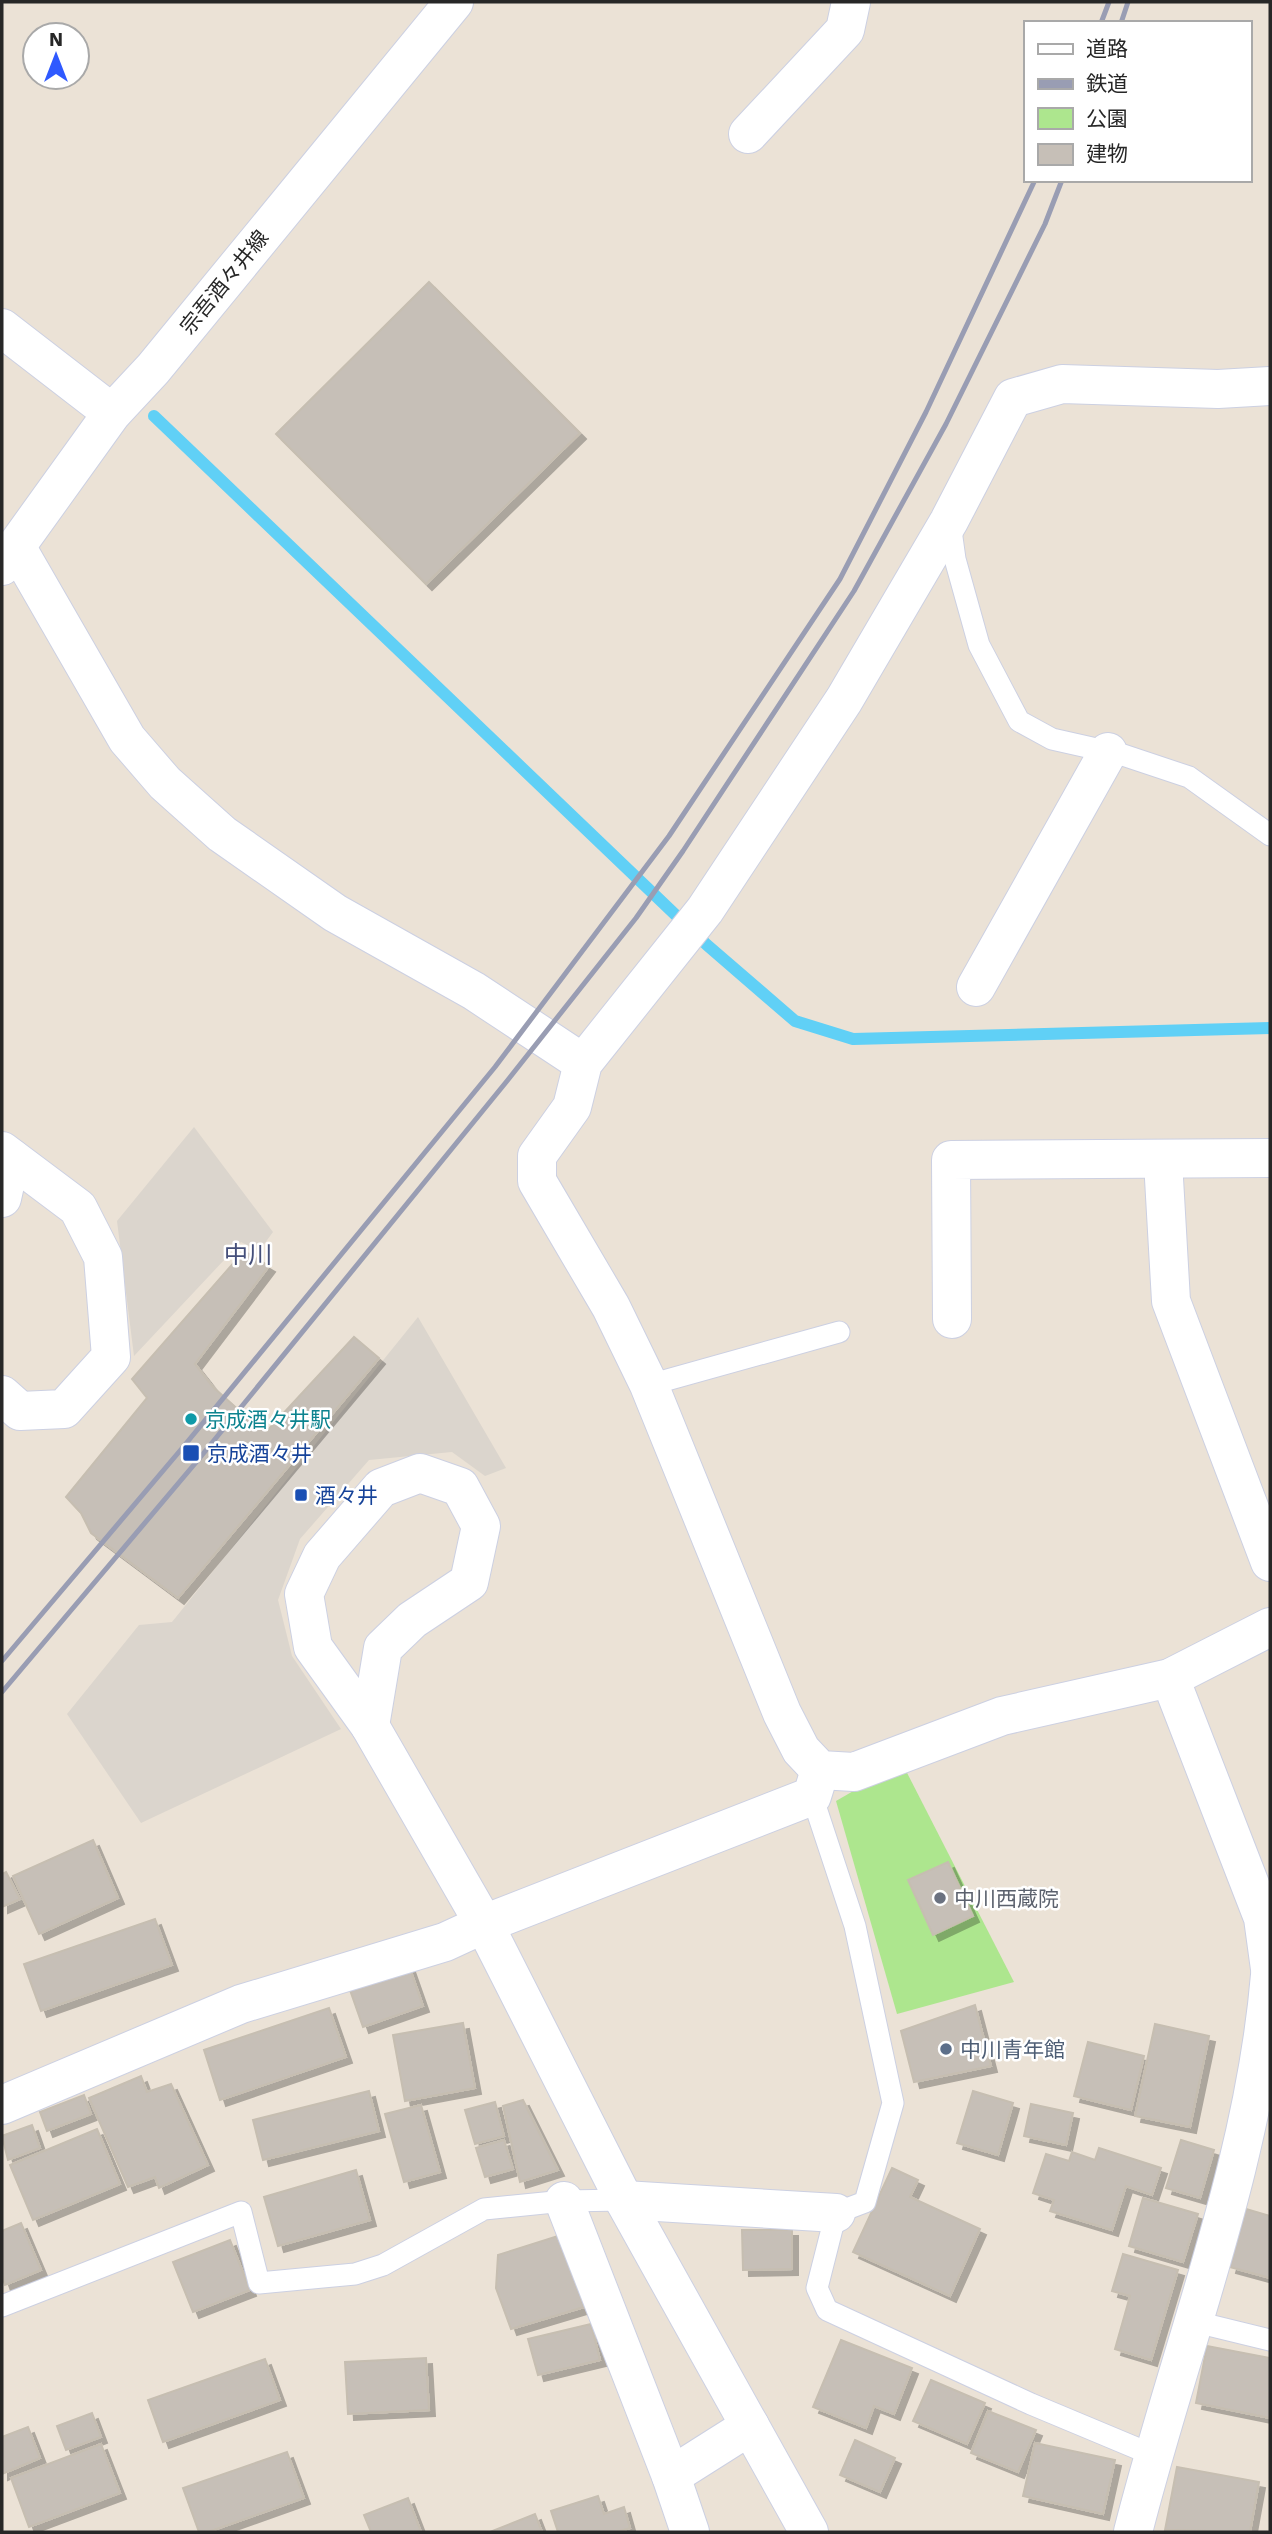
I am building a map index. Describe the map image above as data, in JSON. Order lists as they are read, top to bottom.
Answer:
{
  "streets": {
    "street": ["宗吾酒々井線"]
  },
  "districts": ["中川"],
  "places": {
    "other": ["京成酒々井駅", "中川西蔵院", "中川青年館"],
    "transit": ["京成酒々井", "酒々井"]
  },
  "legend": [
    "道路",
    "鉄道",
    "公園",
    "建物"
  ],
  "north": "top"
}
